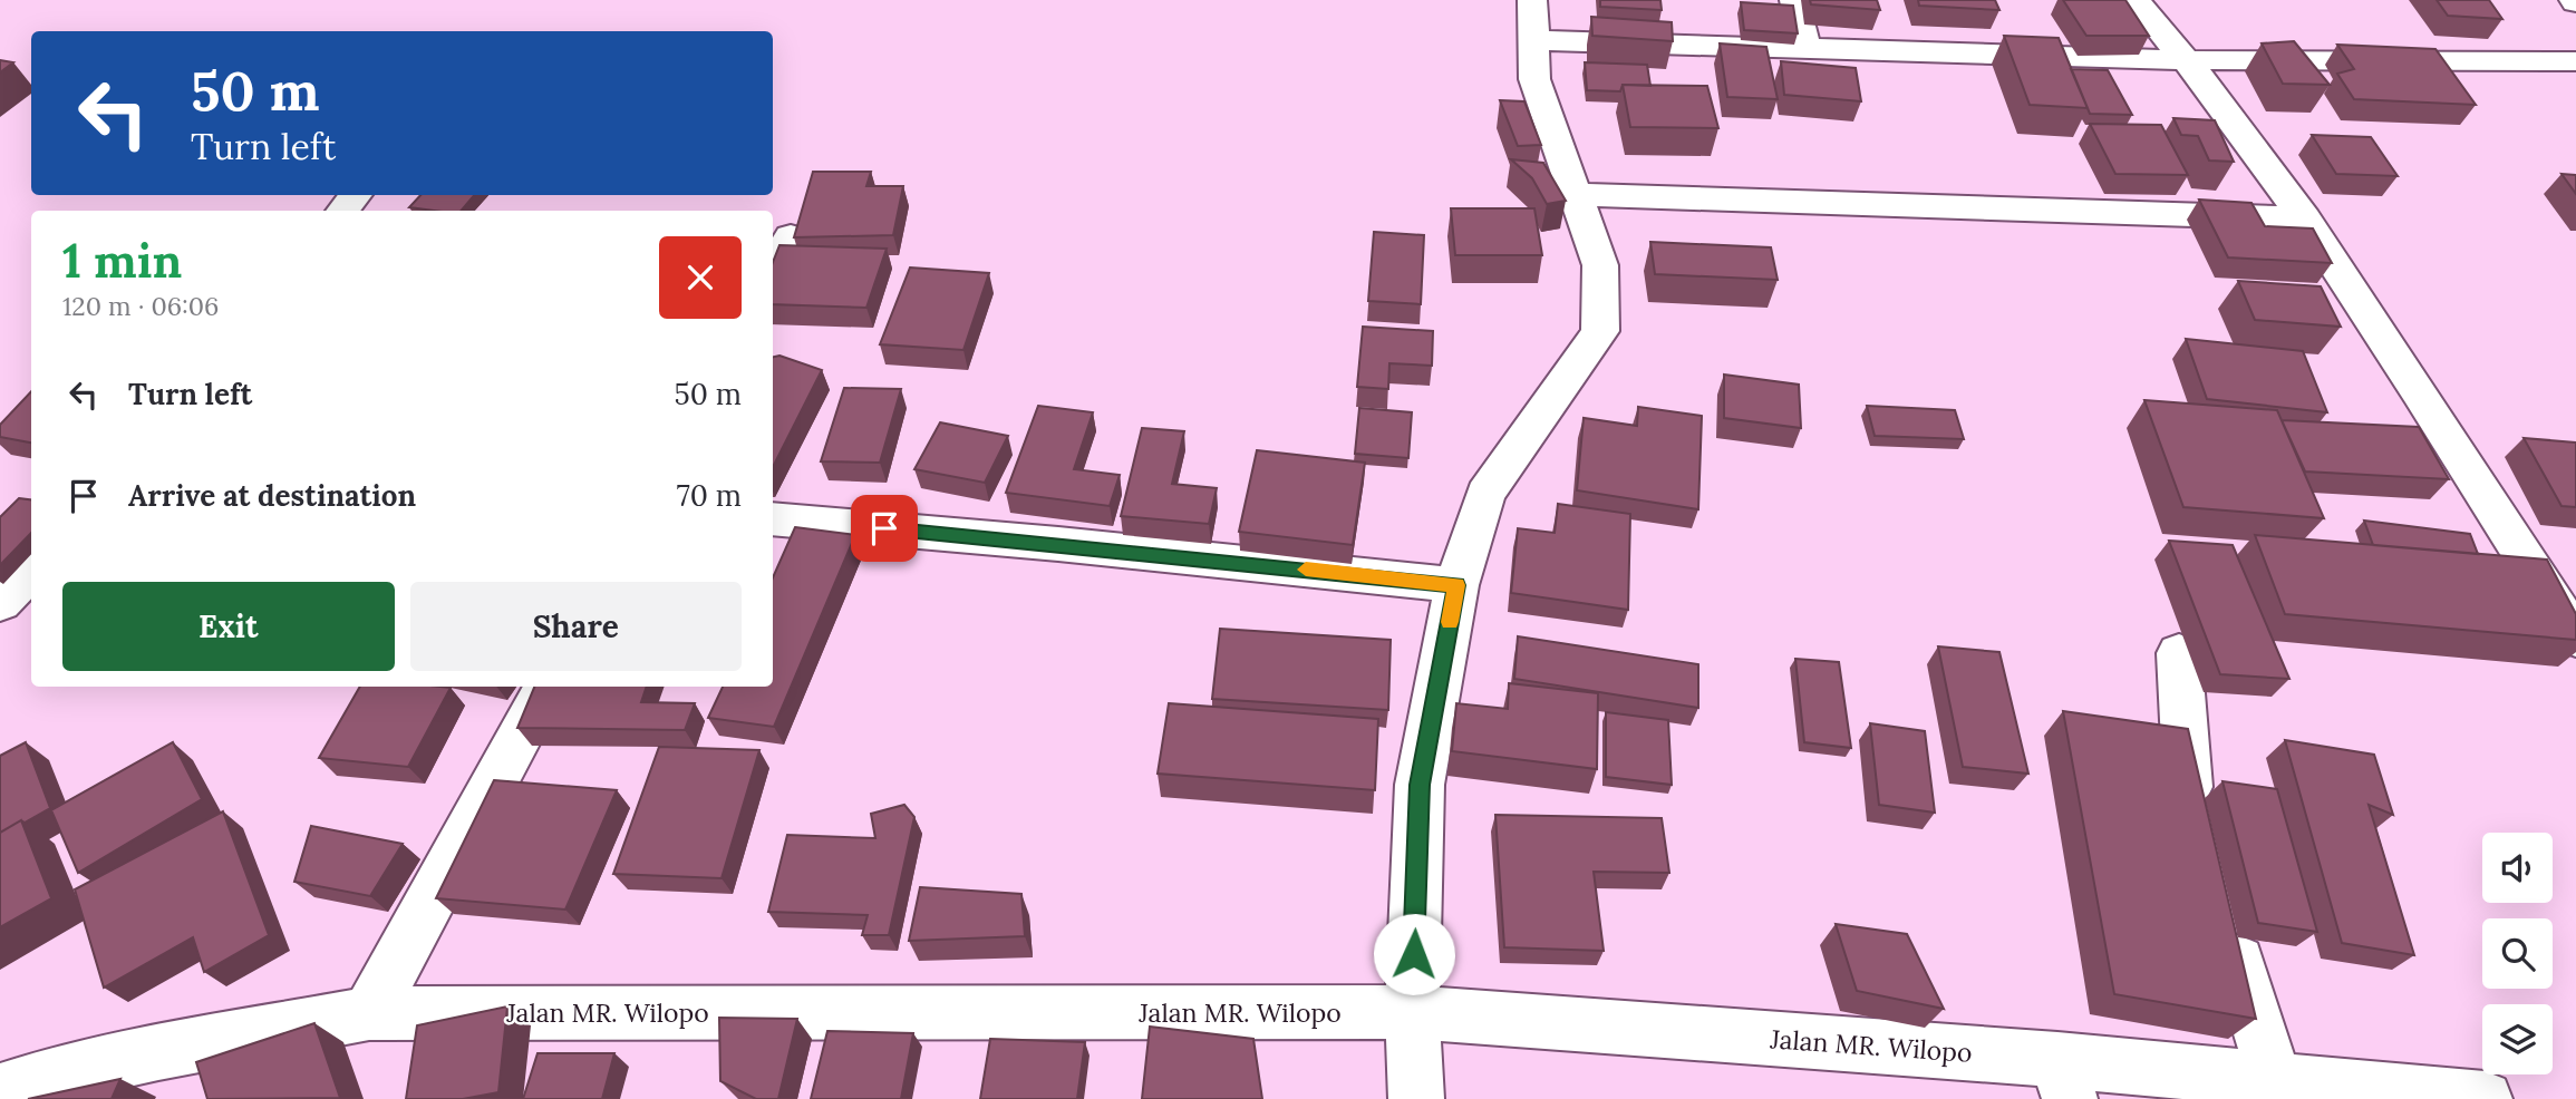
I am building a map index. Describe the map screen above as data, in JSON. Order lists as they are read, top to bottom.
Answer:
{
  "streets": {
    "street": ["Jalan MR. Wilopo"]
  },
  "page": {
    "turn": ["50 m", "Turn left"],
    "heading": ["1 min", "120 m · 06:06"],
    "list": [
      {
        "name": "Turn left",
        "value": "50 m"
      },
      {
        "name": "Arrive at destination",
        "value": "70 m"
      }
    ],
    "buttons": ["Exit", "Share"]
  }
}
